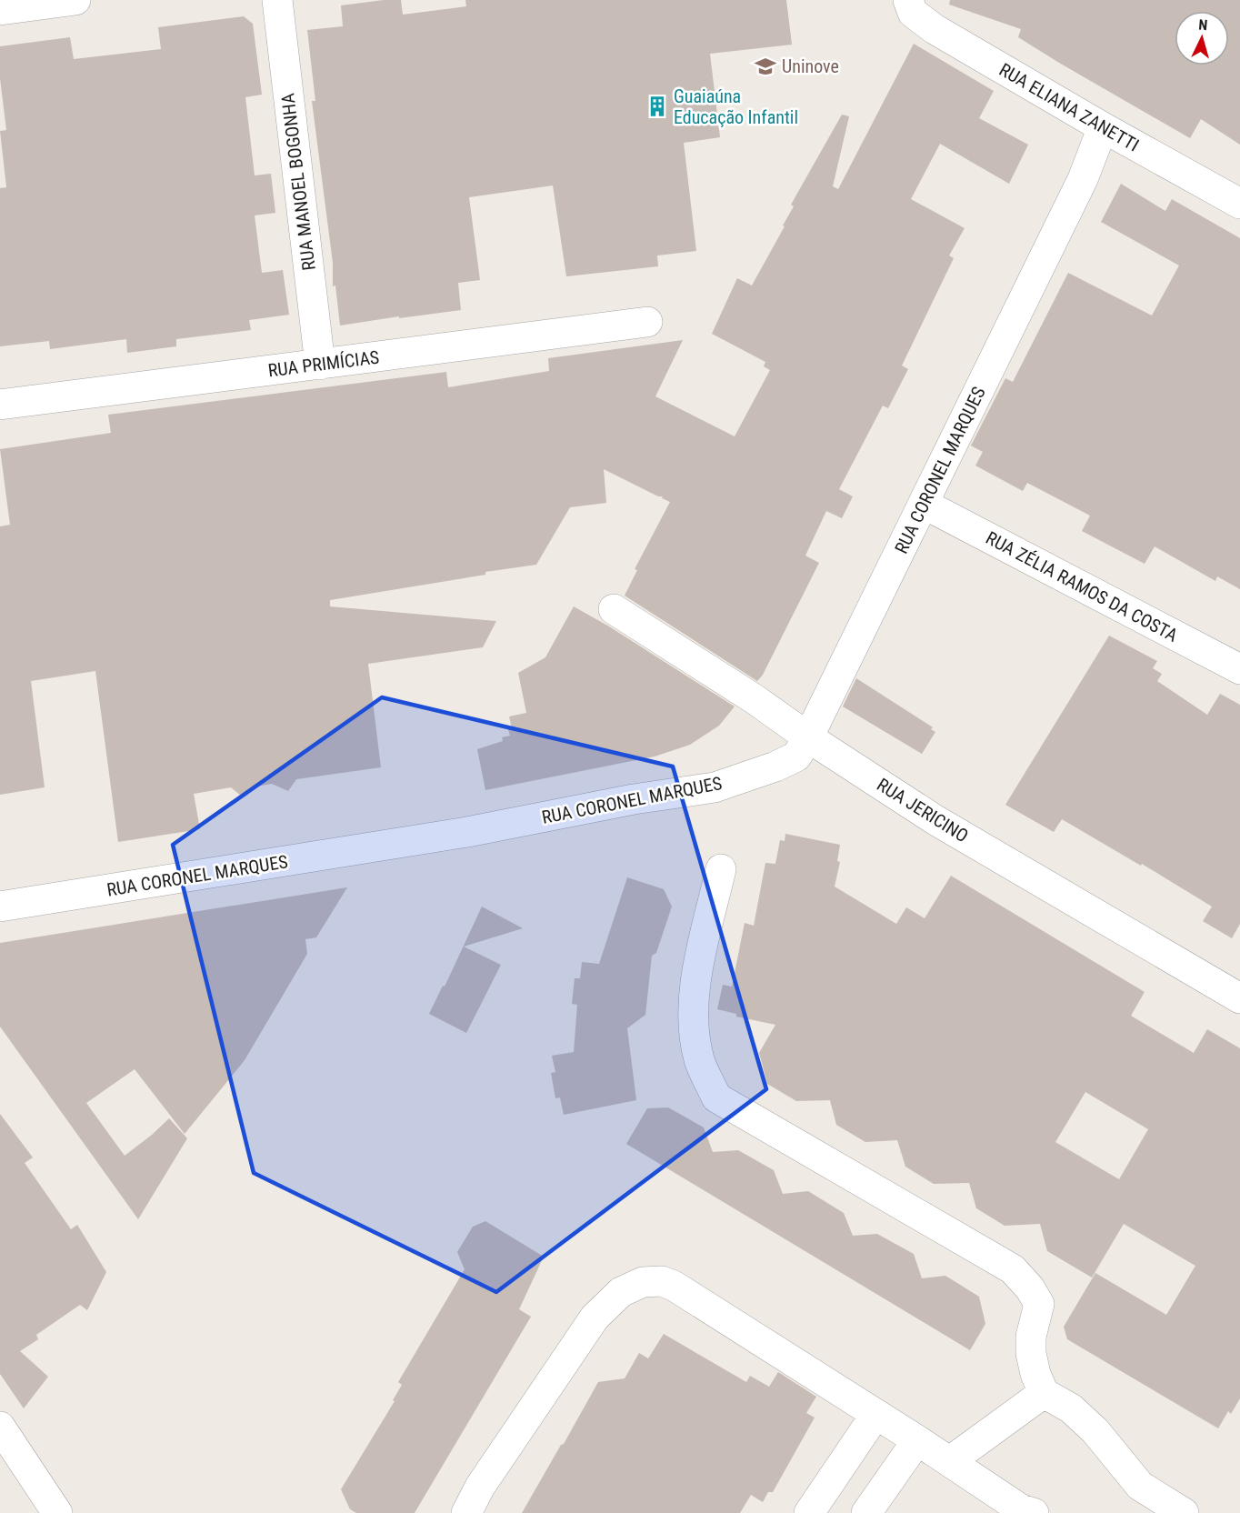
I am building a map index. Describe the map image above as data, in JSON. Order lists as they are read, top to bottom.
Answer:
{
  "streets": {
    "street": [
      "RUA ELIANA ZANETTI",
      "RUA MANOEL BOGONHA",
      "RUA PRIMÍCIAS",
      "RUA CORONEL MARQUES",
      "RUA ZÉLIA RAMOS DA COSTA",
      "RUA JERICINO"
    ]
  },
  "crossings": [
    ["RUA ELIANA ZANETTI", "RUA CORONEL MARQUES"],
    ["RUA MANOEL BOGONHA", "RUA PRIMÍCIAS"],
    ["RUA CORONEL MARQUES", "RUA ZÉLIA RAMOS DA COSTA"],
    ["RUA CORONEL MARQUES", "RUA JERICINO"]
  ],
  "places": {
    "school or university": ["Uninove"],
    "building": ["Guaiaúna Educação Infantil"]
  },
  "north": "top"
}
